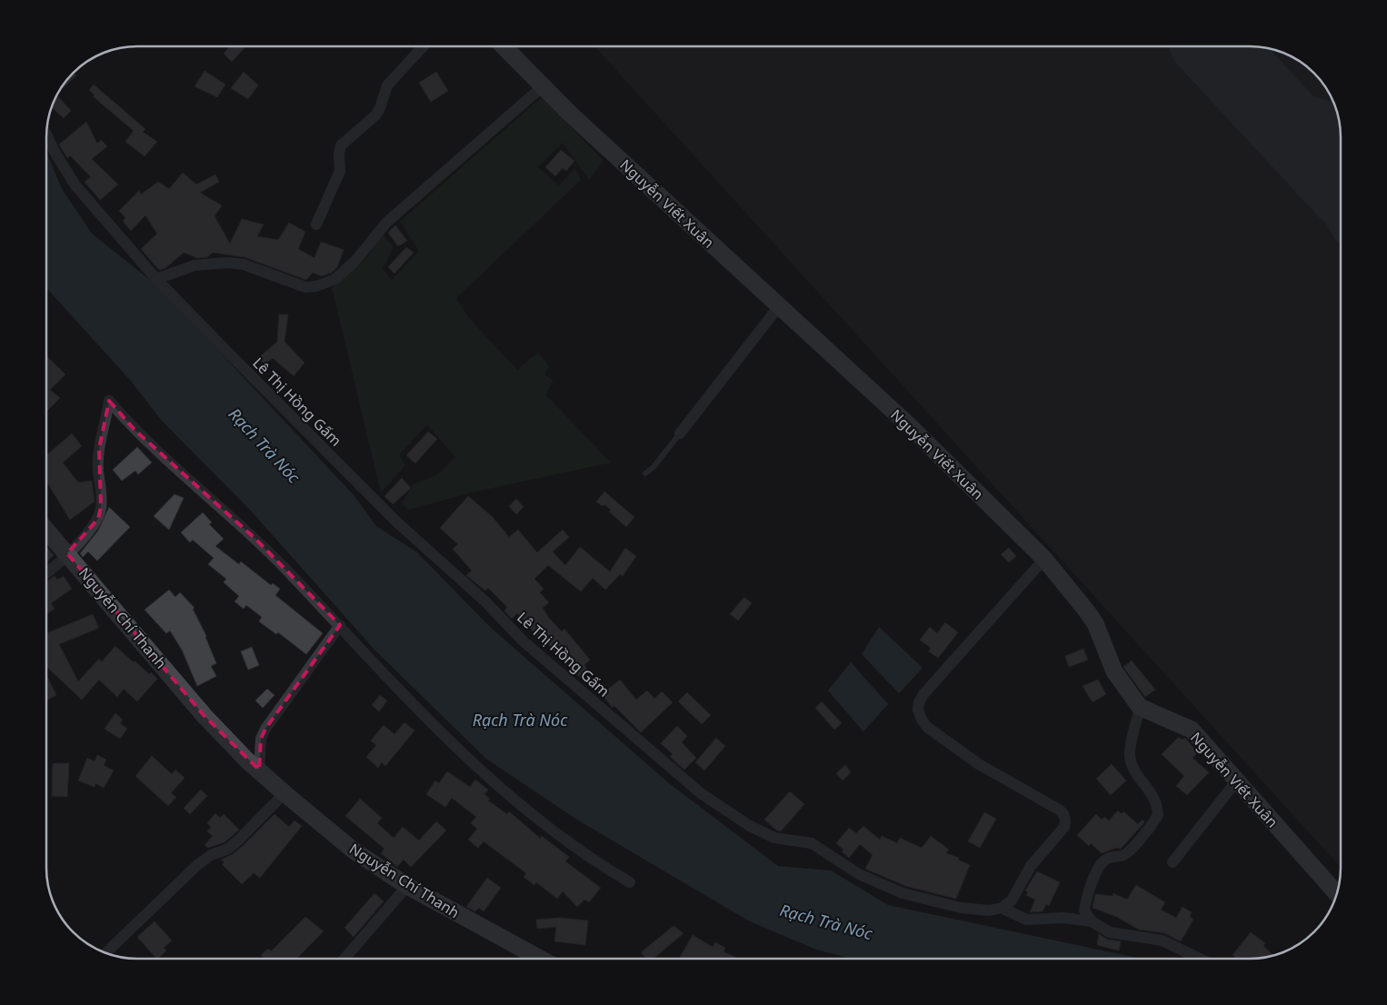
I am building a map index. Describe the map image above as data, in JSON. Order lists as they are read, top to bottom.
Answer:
{
  "streets": {
    "street": ["Nguyễn Viết Xuân", "Lê Thị Hồng Gấm", "Nguyễn Chí Thanh"]
  },
  "water": ["Rạch Trà Nóc"]
}
